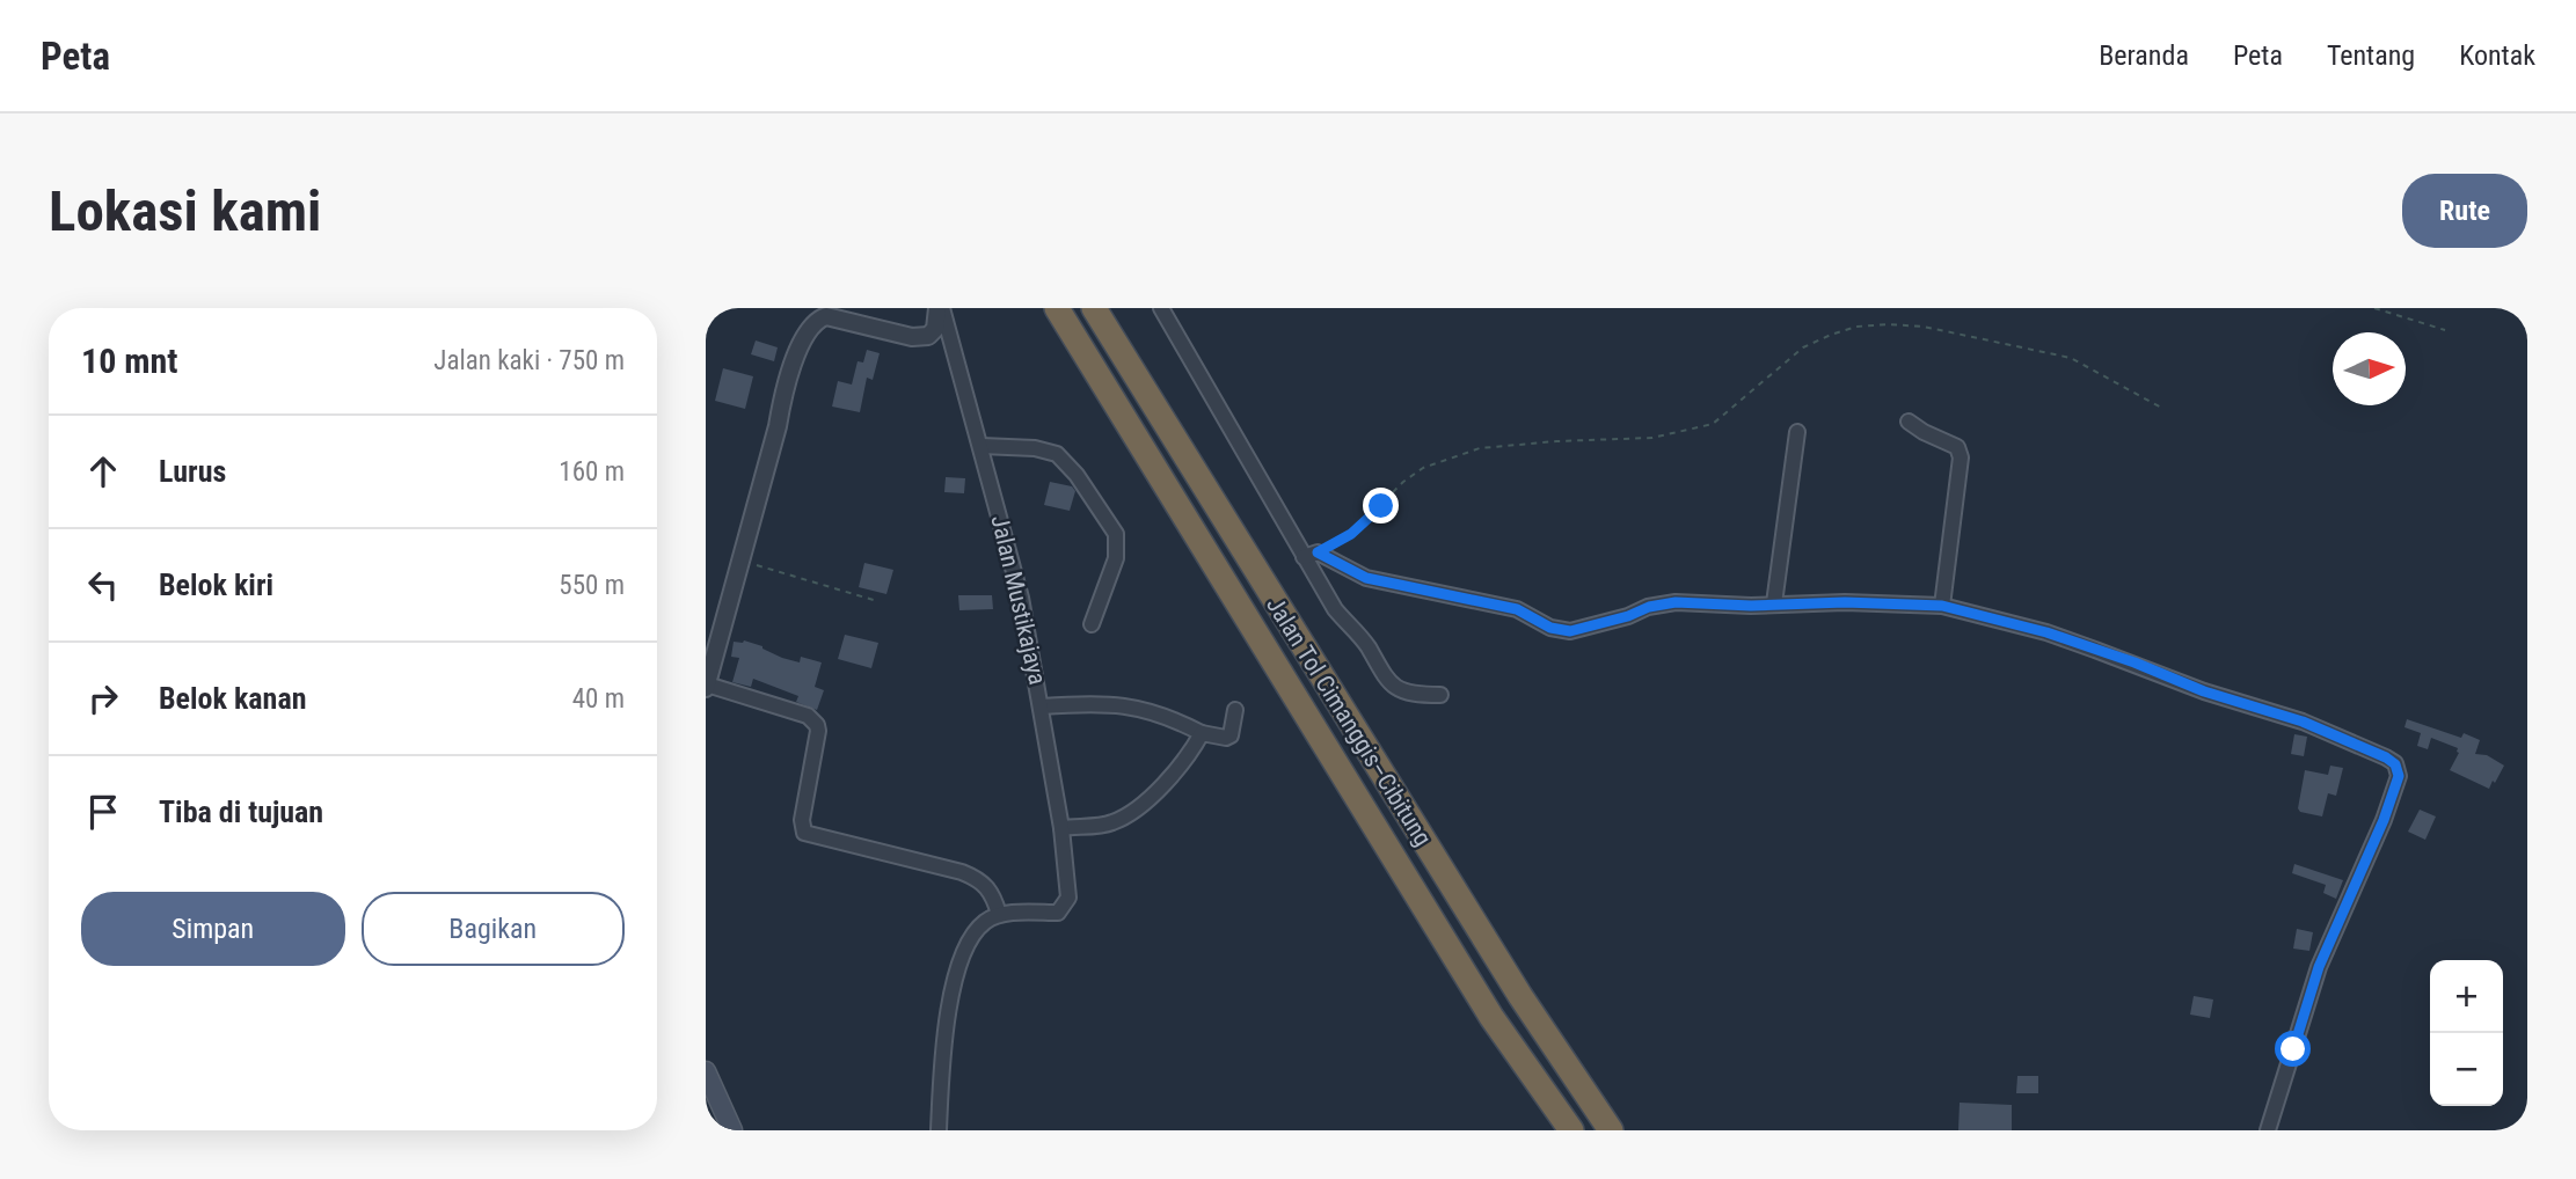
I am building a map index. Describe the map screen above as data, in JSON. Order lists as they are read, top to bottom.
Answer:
{
  "streets": {
    "highway": ["Jalan Tol Cimanggis–Cibitung"],
    "street": ["Jalan Mustikajaya"]
  },
  "north": "right",
  "page": {
    "header": "Peta",
    "nav": [
      "Beranda",
      "Peta",
      "Tentang",
      "Kontak"
    ],
    "buttons": [
      "Rute",
      ["Simpan", "Bagikan"]
    ],
    "title": "Lokasi kami",
    "heading": ["10 mnt", "Jalan kaki · 750 m"],
    "list": [
      ["Lurus", "160 m"],
      ["Belok kiri", "550 m"],
      ["Belok kanan", "40 m"],
      "Tiba di tujuan"
    ],
    "map_buttons": ["+", "−"]
  }
}
